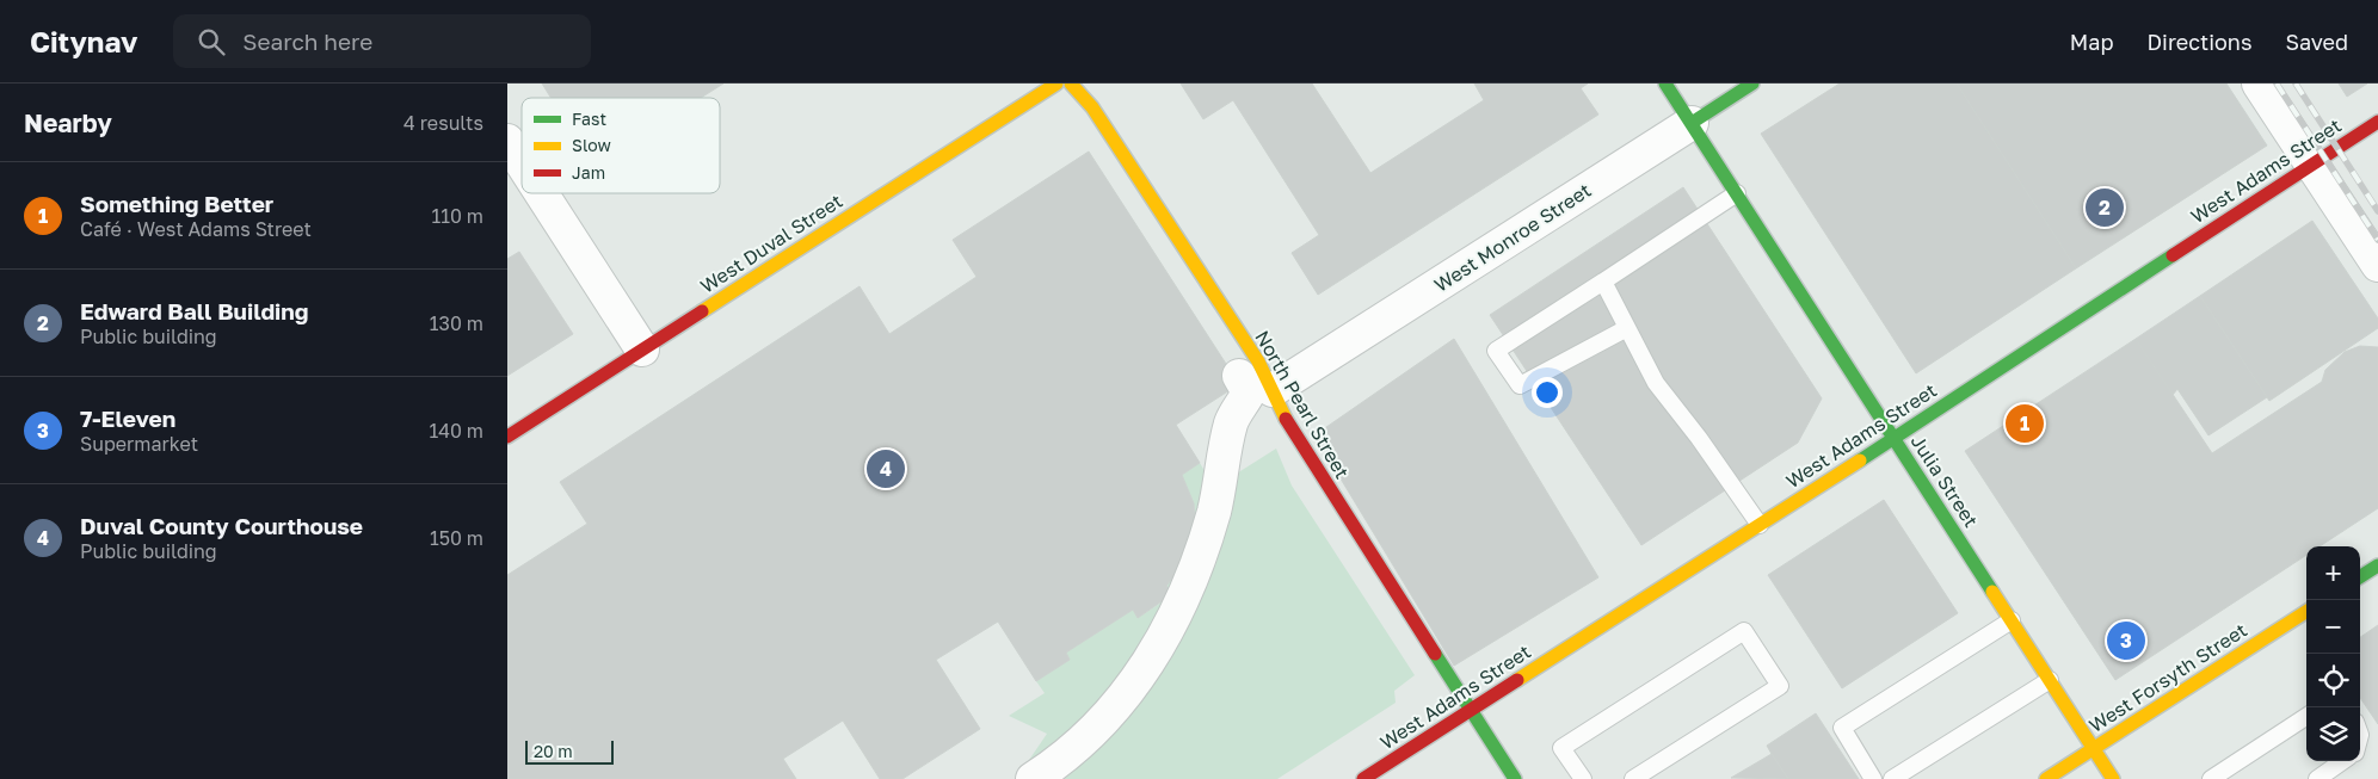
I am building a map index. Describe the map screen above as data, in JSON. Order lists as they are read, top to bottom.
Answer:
{
  "streets": {
    "street": [
      "West Adams Street",
      "West Monroe Street",
      "West Duval Street",
      "North Pearl Street",
      "Julia Street",
      "West Forsyth Street"
    ]
  },
  "crossings": [
    ["West Adams Street", "North Pearl Street"],
    ["West Adams Street", "Julia Street"],
    ["West Monroe Street", "North Pearl Street"],
    ["West Monroe Street", "Julia Street"],
    ["Julia Street", "West Forsyth Street"]
  ],
  "legend": ["Fast", "Slow", "Jam"],
  "scale_bar": "20 m",
  "page": {
    "header": "Citynav",
    "search": "Search here",
    "nav": ["Map", "Directions", "Saved"],
    "heading": ["Nearby", "4 results"],
    "list": [
      {
        "mark": "1",
        "name": "Something Better",
        "note": "Café · West Adams Street",
        "value": "110 m"
      },
      {
        "mark": "2",
        "name": "Edward Ball Building",
        "note": "Public building",
        "value": "130 m"
      },
      {
        "mark": "3",
        "name": "7-Eleven",
        "note": "Supermarket",
        "value": "140 m"
      },
      {
        "mark": "4",
        "name": "Duval County Courthouse",
        "note": "Public building",
        "value": "150 m"
      }
    ],
    "pins": [
      "2",
      "1",
      "4",
      "3"
    ],
    "map_buttons": ["+", "−"],
    "scale": "20 m"
  }
}
